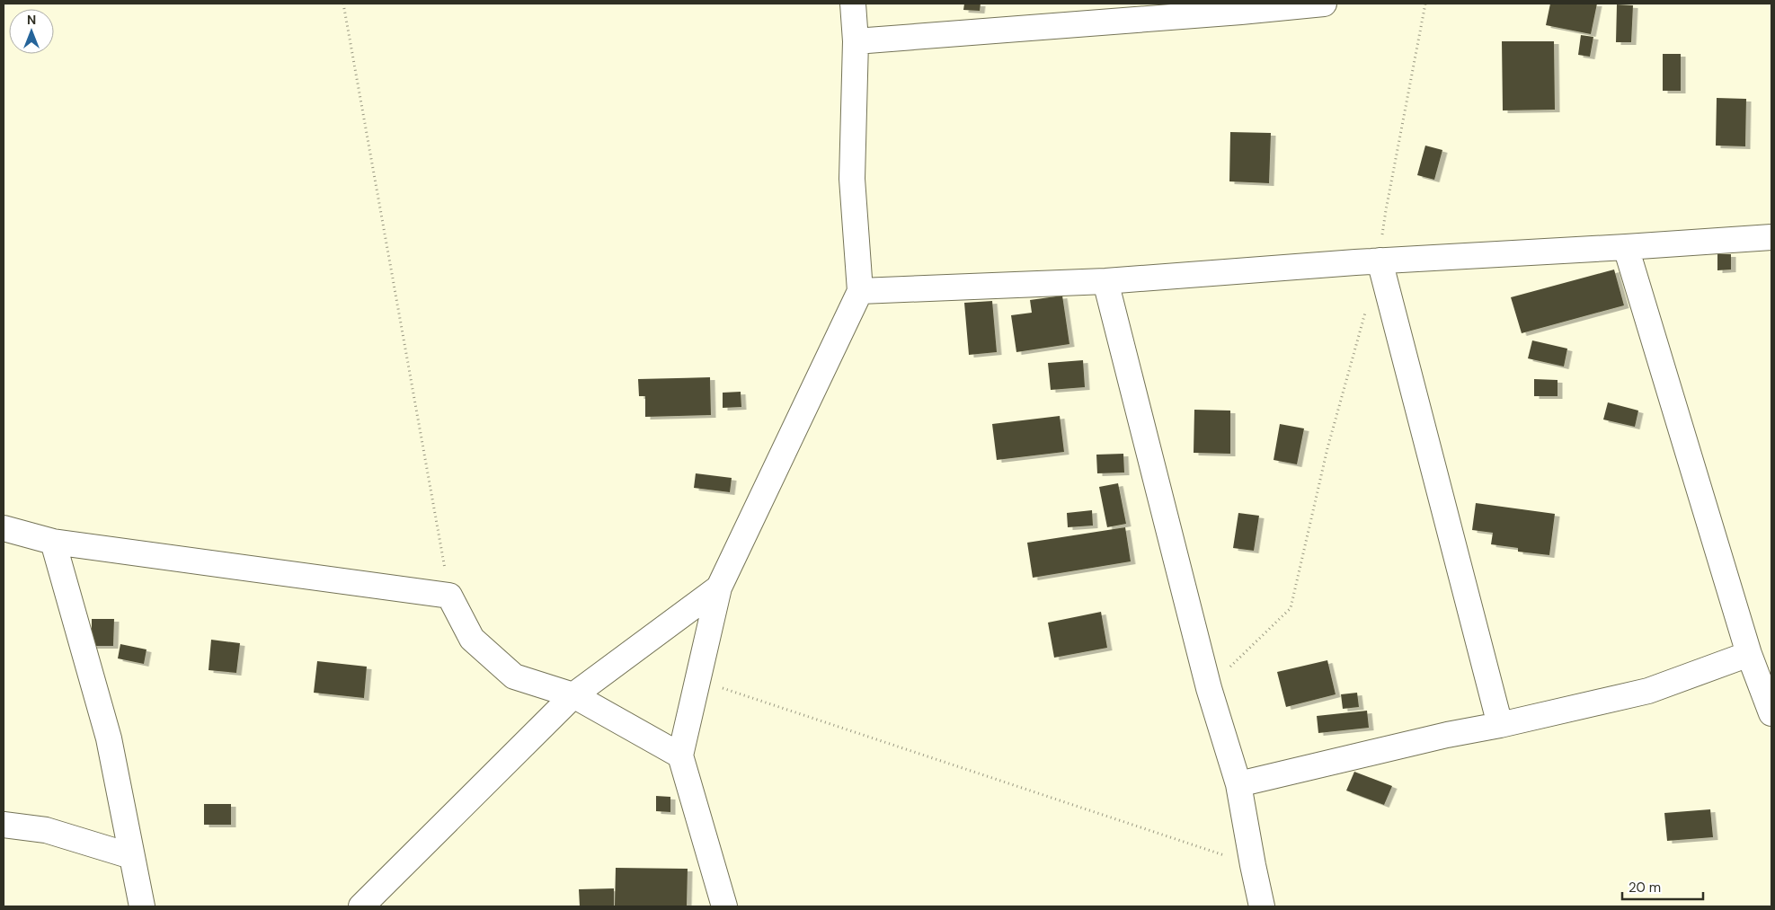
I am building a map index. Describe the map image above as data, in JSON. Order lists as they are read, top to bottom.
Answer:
{
  "scale_bar": "20 m",
  "north": "top"
}
